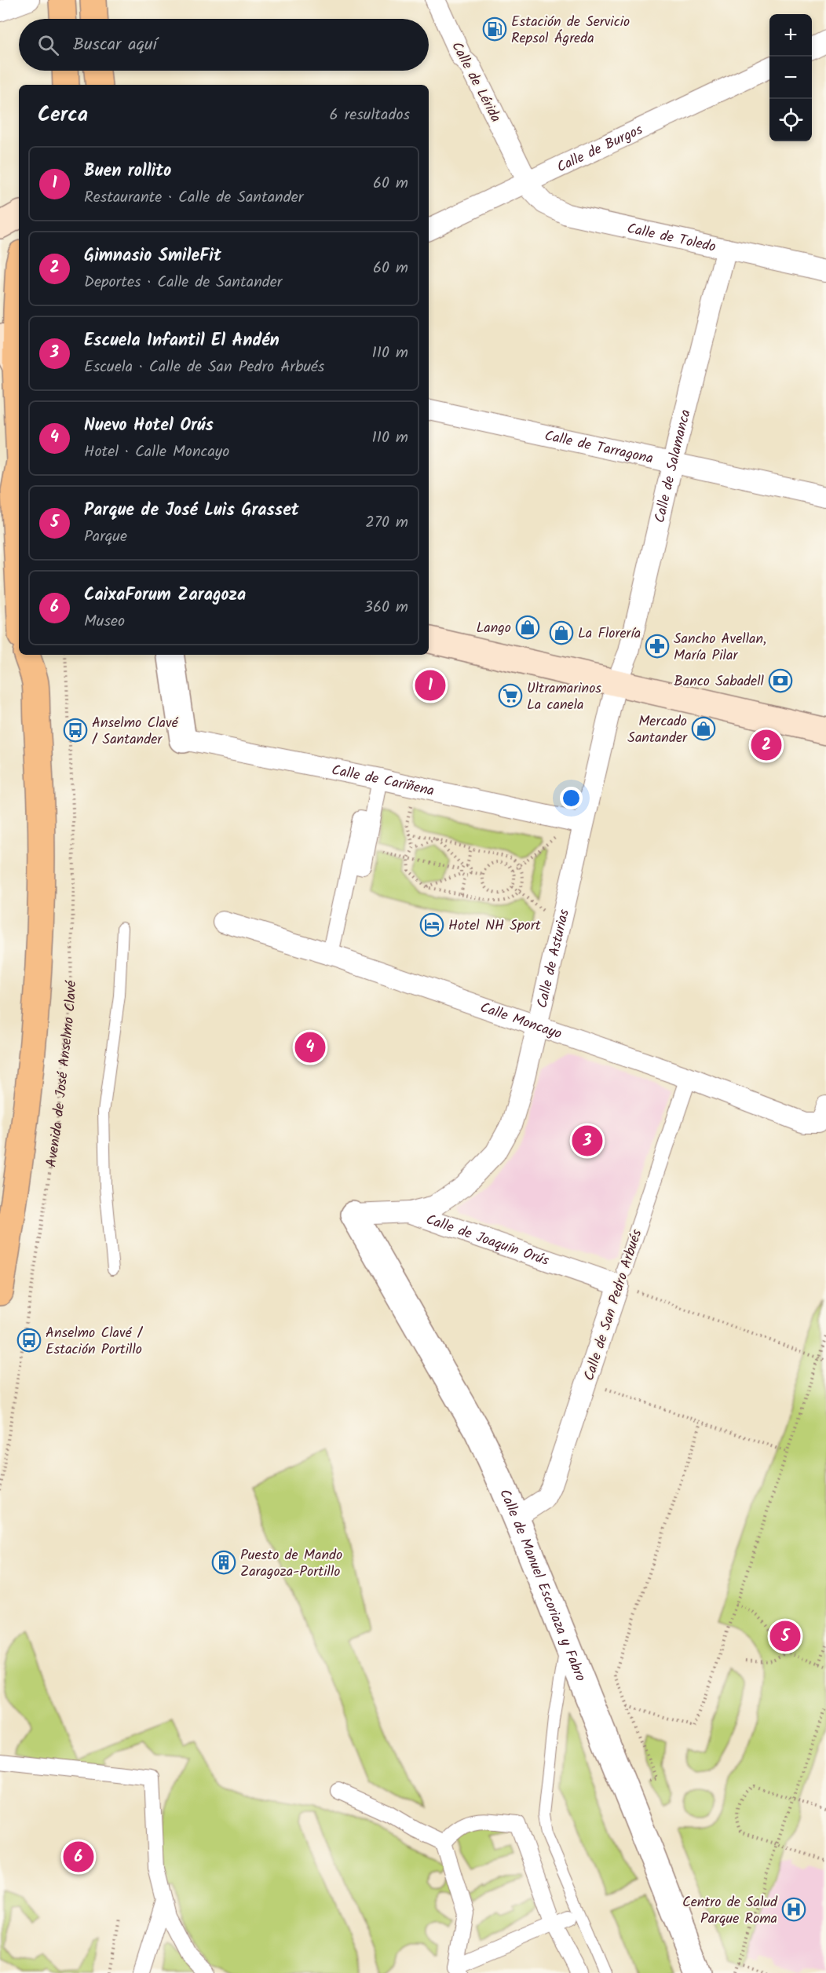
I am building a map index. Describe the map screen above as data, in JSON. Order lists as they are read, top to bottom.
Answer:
{
  "streets": {
    "main road": ["Avenida de José Anselmo Clavé"],
    "street": [
      "Calle de Lérida",
      "Calle de Burgos",
      "Calle de Toledo",
      "Calle de Tarragona",
      "Calle de Salamanca",
      "Calle de Cariñena",
      "Calle de Asturias",
      "Calle Moncayo",
      "Calle de Joaquín Orús",
      "Calle de San Pedro Arbués",
      "Calle de Manuel Escoriaza y Fabro"
    ]
  },
  "crossings": [
    ["Calle de Lérida", "Calle de Burgos"],
    ["Calle de Lérida", "Calle de Toledo"],
    ["Calle de Burgos", "Calle de Toledo"],
    ["Calle de Toledo", "Calle de Salamanca"],
    ["Calle de Tarragona", "Calle de Salamanca"],
    ["Calle de Salamanca", "Calle de Asturias"],
    ["Calle de Cariñena", "Calle de Asturias"],
    ["Calle de Asturias", "Calle Moncayo"],
    ["Calle de Asturias", "Calle de Joaquín Orús"],
    ["Calle Moncayo", "Calle de San Pedro Arbués"],
    ["Calle de Joaquín Orús", "Calle de San Pedro Arbués"],
    ["Calle de Joaquín Orús", "Calle de Manuel Escoriaza y Fabro"],
    ["Calle de San Pedro Arbués", "Calle de Manuel Escoriaza y Fabro"]
  ],
  "places": {
    "fuel station": ["Estación de Servicio Repsol Ágreda"],
    "shop": ["Lango", "La Florería", "Mercado Santander"],
    "pharmacy": ["Sancho Avellan, María Pilar"],
    "bank": ["Banco Sabadell"],
    "supermarket": ["Ultramarinos La canela"],
    "bus stop": ["Anselmo Clavé / Santander", "Anselmo Clavé / Estación Portillo"],
    "hotel": ["Hotel NH Sport"],
    "building": ["Puesto de Mando Zaragoza-Portillo"],
    "hospital": ["Centro de Salud Parque Roma"]
  },
  "page": {
    "map_buttons": ["+", "−"],
    "search": "Buscar aquí",
    "heading": ["Cerca", "6 resultados"],
    "list": [
      {
        "mark": "1",
        "name": "Buen rollito",
        "note": "Restaurante · Calle de Santander",
        "value": "60 m"
      },
      {
        "mark": "2",
        "name": "Gimnasio SmileFit",
        "note": "Deportes · Calle de Santander",
        "value": "60 m"
      },
      {
        "mark": "3",
        "name": "Escuela Infantil El Andén",
        "note": "Escuela · Calle de San Pedro Arbués",
        "value": "110 m"
      },
      {
        "mark": "4",
        "name": "Nuevo Hotel Orús",
        "note": "Hotel · Calle Moncayo",
        "value": "110 m"
      },
      {
        "mark": "5",
        "name": "Parque de José Luis Grasset",
        "note": "Parque",
        "value": "270 m"
      },
      {
        "mark": "6",
        "name": "CaixaForum Zaragoza",
        "note": "Museo",
        "value": "360 m"
      }
    ],
    "pins": [
      "1",
      "2",
      "4",
      "3",
      "5",
      "6"
    ]
  }
}
